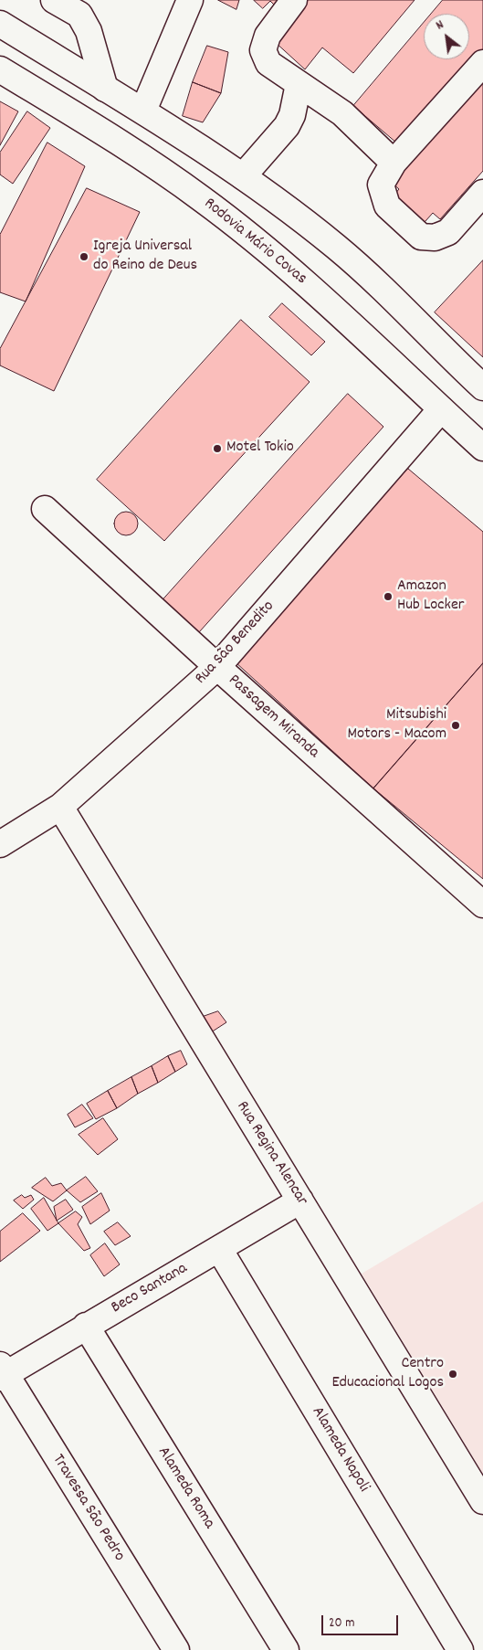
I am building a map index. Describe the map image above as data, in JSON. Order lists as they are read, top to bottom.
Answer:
{
  "streets": {
    "street": [
      "Rodovia Mário Covas",
      "Rua São Benedito",
      "Passagem Miranda",
      "Rua Regina Alencar",
      "Beco Santana",
      "Alameda Napoli",
      "Alameda Roma",
      "Travessa São Pedro"
    ]
  },
  "crossings": [
    ["Rodovia Mário Covas", "Rua São Benedito"],
    ["Rua São Benedito", "Passagem Miranda"],
    ["Rua São Benedito", "Rua Regina Alencar"],
    ["Rua Regina Alencar", "Beco Santana"],
    ["Beco Santana", "Alameda Napoli"],
    ["Beco Santana", "Alameda Roma"],
    ["Beco Santana", "Travessa São Pedro"]
  ],
  "places": [
    "Igreja Universal do Reino de Deus",
    "Motel Tokio",
    "Amazon Hub Locker",
    "Mitsubishi Motors - Macom",
    "Centro Educacional Logos"
  ],
  "scale_bar": "20 m",
  "north": "top left"
}
